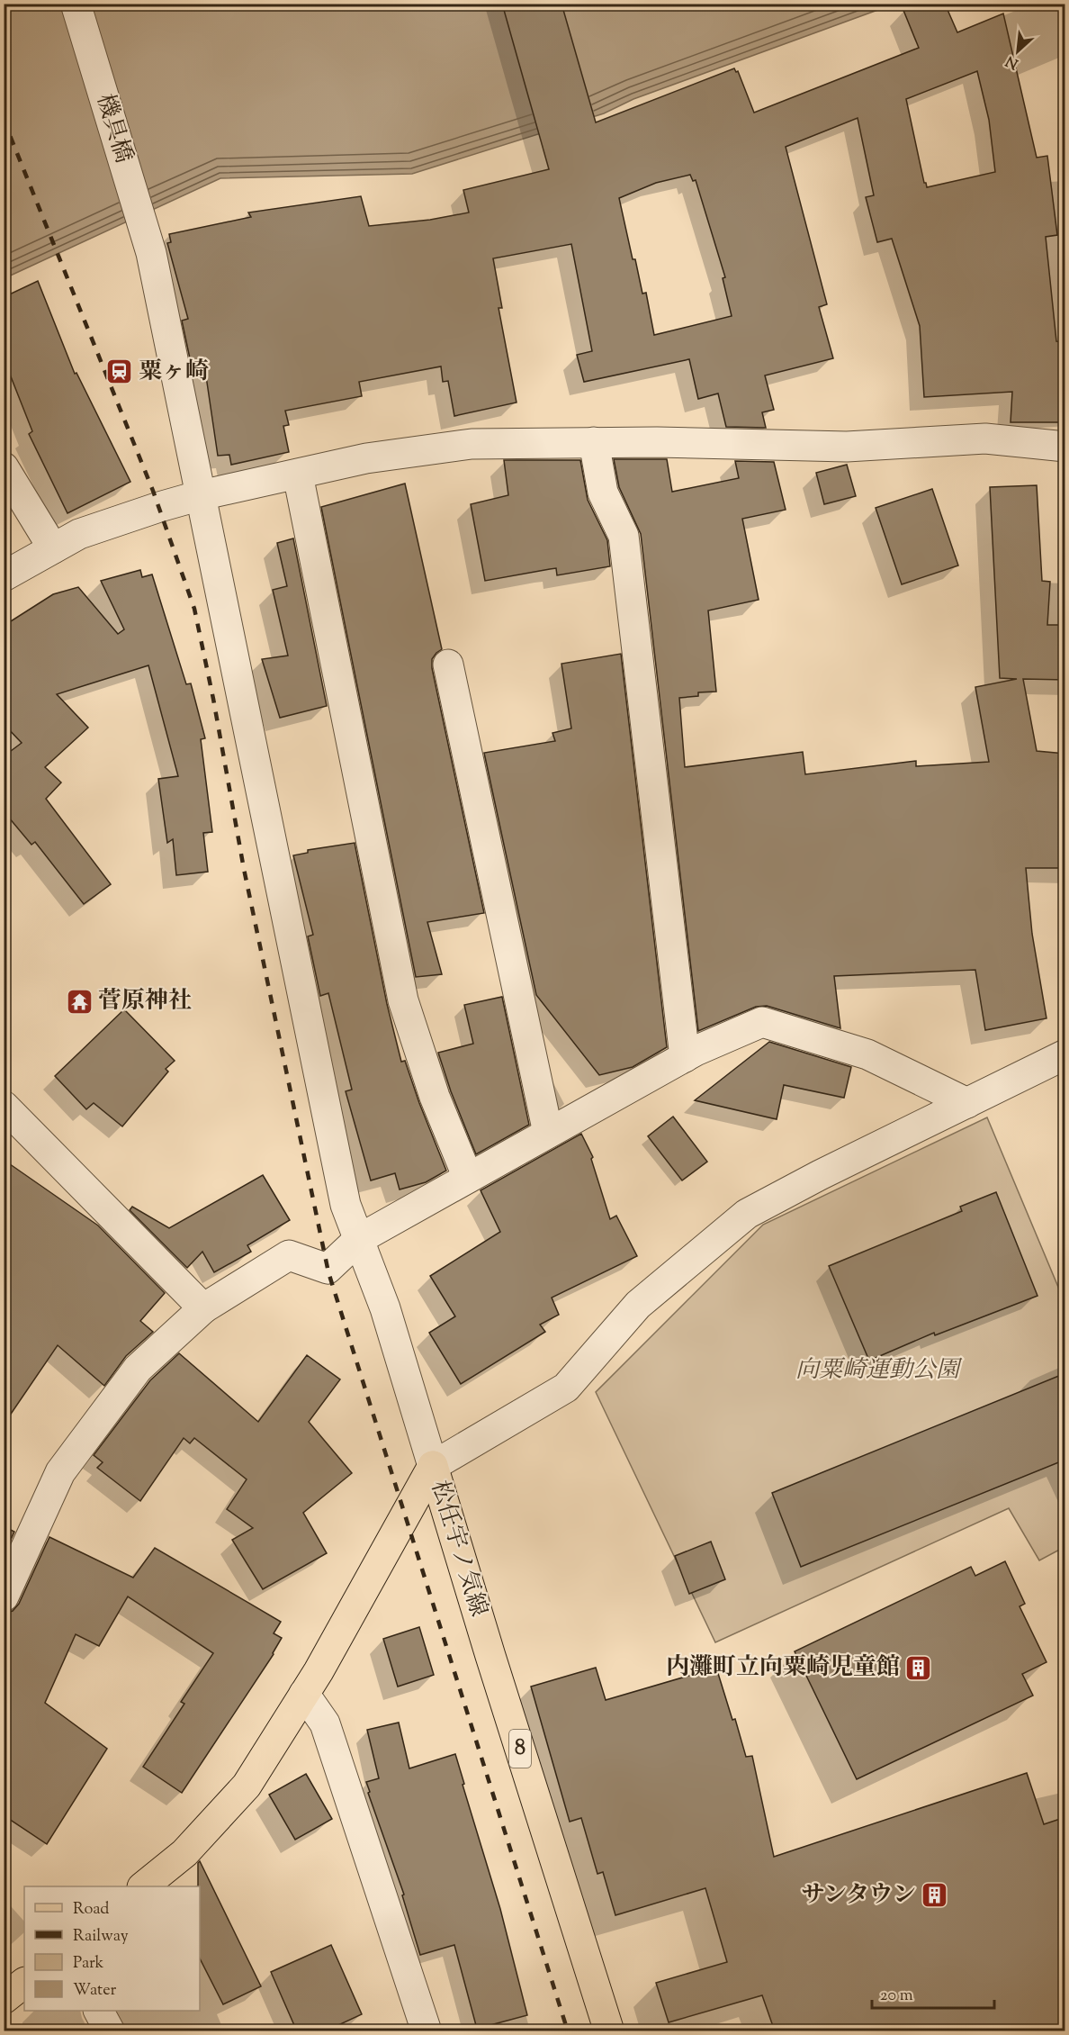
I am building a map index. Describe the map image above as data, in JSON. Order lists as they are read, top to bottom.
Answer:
{
  "streets": {
    "main road": ["松任宇ノ気線", "8"],
    "street": ["機具橋"]
  },
  "crossings": [
    ["機具橋", "松任宇ノ気線"]
  ],
  "parks": ["向粟崎運動公園"],
  "places": {
    "station": ["粟ヶ崎"],
    "temple": ["菅原神社"],
    "building": ["内灘町立向粟崎児童館", "サンタウン"]
  },
  "legend": [
    "Road",
    "Railway",
    "Park",
    "Water"
  ],
  "scale_bar": "20 m",
  "north": "bottom left"
}
